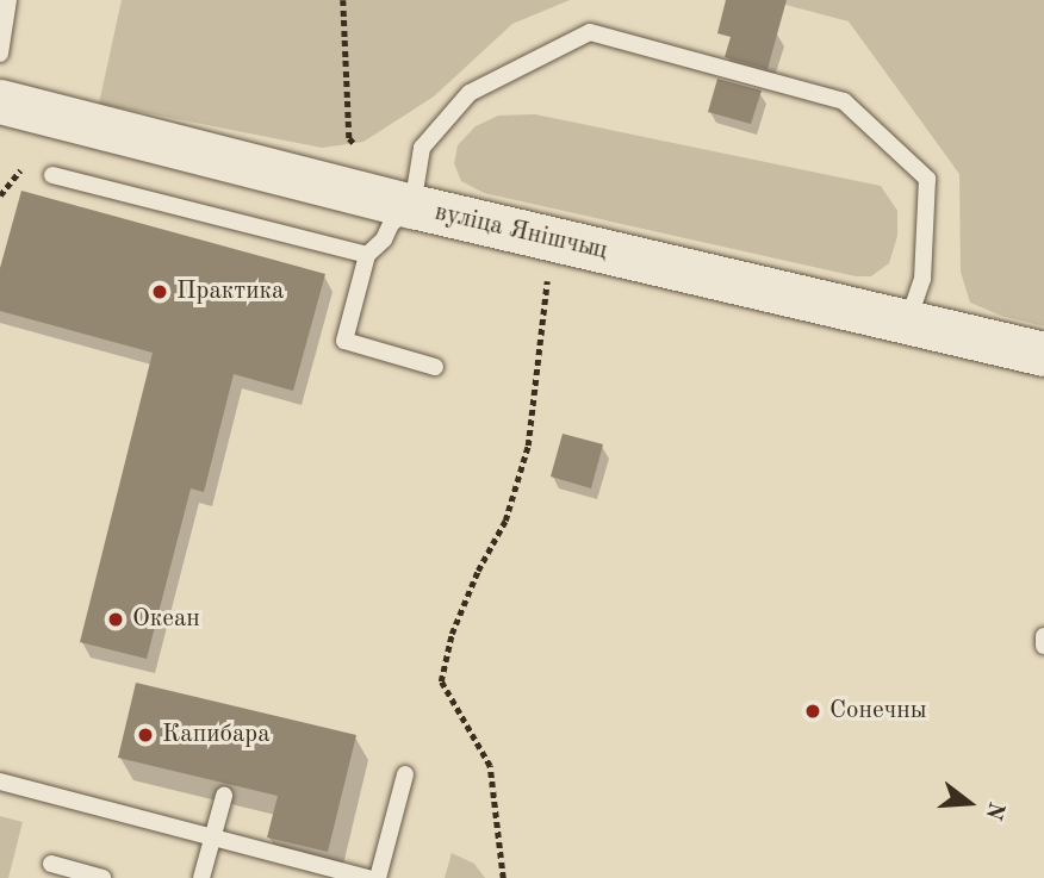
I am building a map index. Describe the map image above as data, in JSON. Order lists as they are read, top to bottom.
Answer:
{
  "streets": {
    "street": ["вуліца Янішчыц"]
  },
  "places": [
    "Практика",
    "Океан",
    "Сонечны",
    "Капибара"
  ],
  "north": "right"
}
